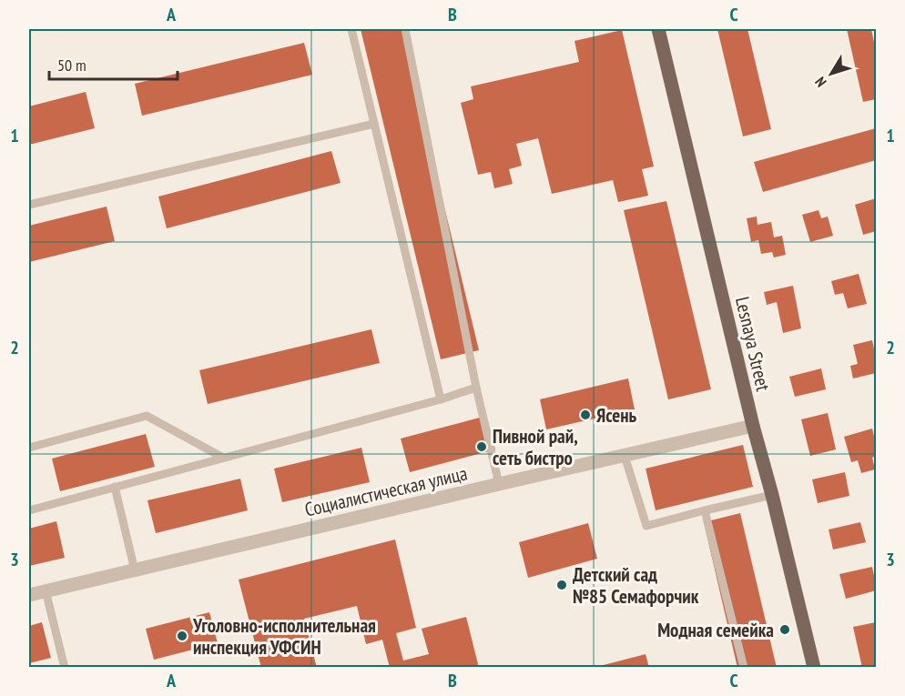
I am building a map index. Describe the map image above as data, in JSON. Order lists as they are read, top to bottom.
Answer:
{
  "streets": {
    "main road": ["Lesnaya Street"],
    "street": ["Социалистическая улица"]
  },
  "crossings": [
    ["Lesnaya Street", "Социалистическая улица"]
  ],
  "places": [
    "Ясень",
    "Пивной рай, сеть бистро",
    "Детский сад №85 Семафорчик",
    "Модная семейка",
    "Уголовно-исполнительная инспекция УФСИН"
  ],
  "scale_bar": "50 m",
  "north": "bottom left",
  "grid": {
    "columns": ["A", "B", "C"],
    "rows": ["1", "2", "3"]
  }
}
